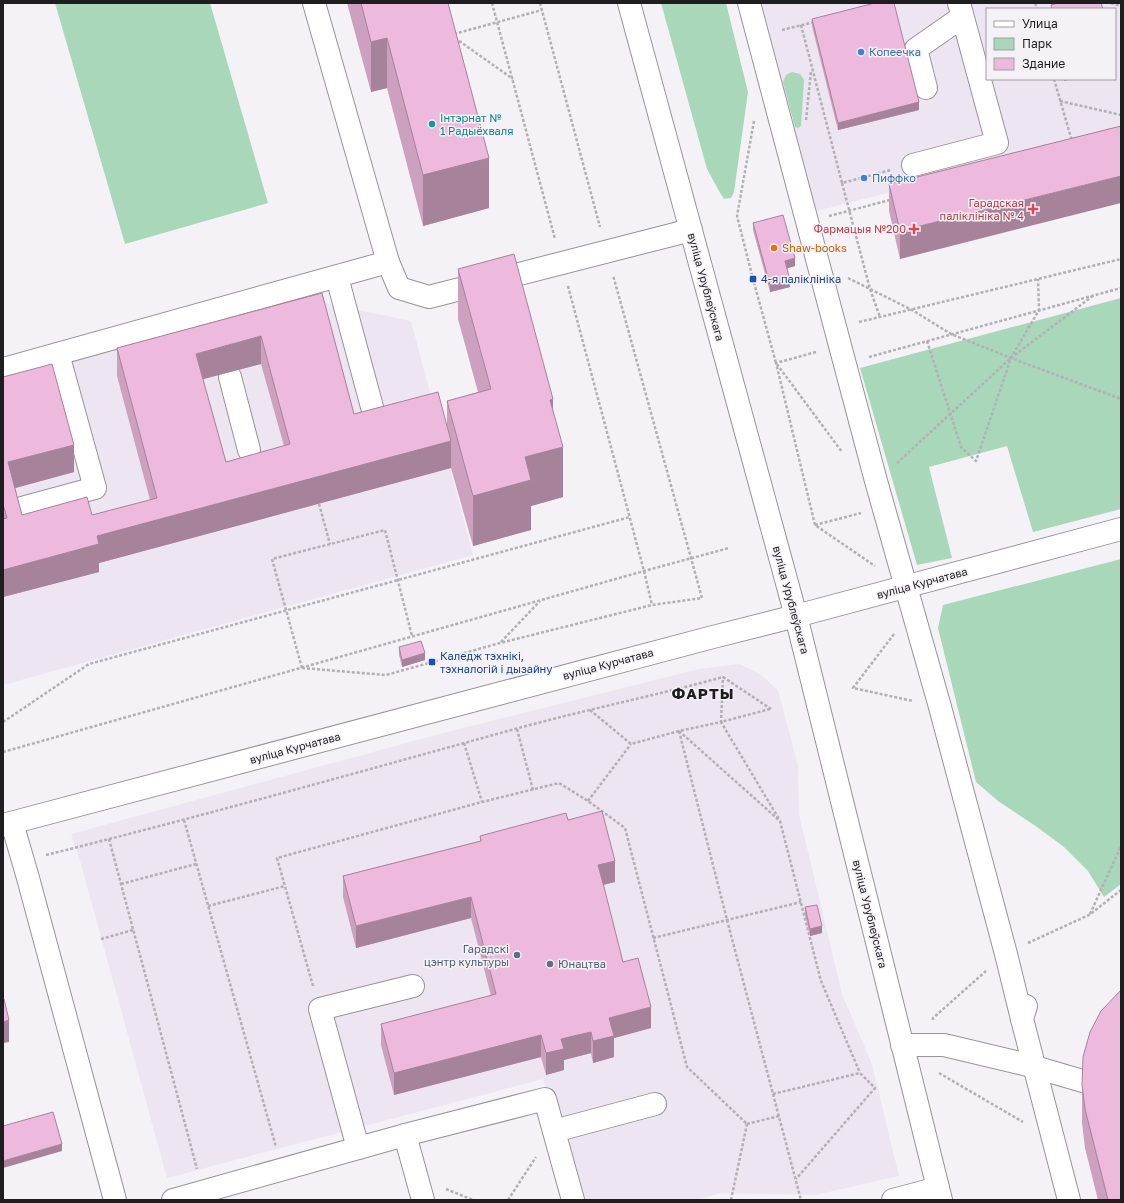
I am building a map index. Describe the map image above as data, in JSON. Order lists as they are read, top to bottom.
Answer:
{
  "streets": {
    "street": ["вуліца Урублеўскага", "вуліца Курчатава"]
  },
  "crossings": [
    ["вуліца Урублеўскага", "вуліца Курчатава"]
  ],
  "districts": ["ФАРТЫ"],
  "places": {
    "other": [
      "Копеечка",
      "Інтэрнат № 1 Радыёхваля",
      "Пиффко",
      "Shaw-books",
      "Гарадскі цэнтр культуры",
      "Юнацтва"
    ],
    "health": ["Гарадская паліклініка № 4", "Фармацыя №200"],
    "transit": ["4-я паліклініка", "Каледж тэхнікі, тэхналогій і дызайну"]
  },
  "legend": ["Улица", "Парк", "Здание"]
}
